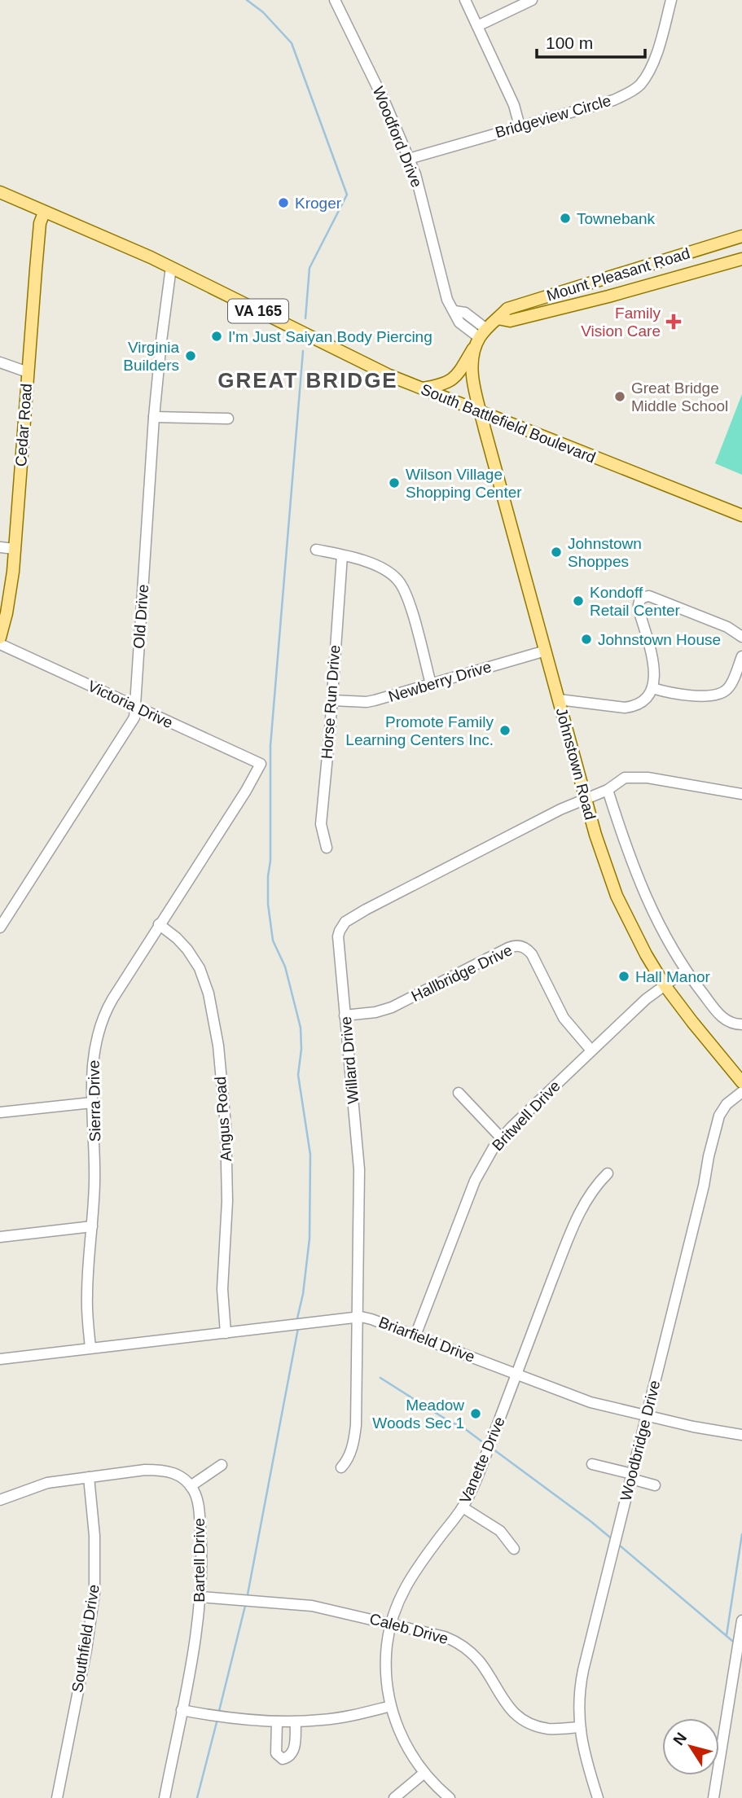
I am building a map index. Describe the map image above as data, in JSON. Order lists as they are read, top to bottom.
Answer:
{
  "streets": {
    "main road": [
      "Mount Pleasant Road",
      "VA 165",
      "South Battlefield Boulevard",
      "Cedar Road",
      "Johnstown Road"
    ],
    "street": [
      "Bridgeview Circle",
      "Woodford Drive",
      "Old Drive",
      "Newberry Drive",
      "Horse Run Drive",
      "Victoria Drive",
      "Hallbridge Drive",
      "Willard Drive",
      "Sierra Drive",
      "Britwell Drive",
      "Angus Road",
      "Briarfield Drive",
      "Woodbridge Drive",
      "Vanette Drive",
      "Bartell Drive",
      "Caleb Drive",
      "Southfield Drive"
    ]
  },
  "crossings": [
    ["Bridgeview Circle", "Woodford Drive"],
    ["Woodford Drive", "Mount Pleasant Road"],
    ["Mount Pleasant Road", "South Battlefield Boulevard"],
    ["South Battlefield Boulevard", "Cedar Road"],
    ["South Battlefield Boulevard", "Old Drive"],
    ["South Battlefield Boulevard", "Johnstown Road"],
    ["Old Drive", "Victoria Drive"],
    ["Newberry Drive", "Horse Run Drive"],
    ["Newberry Drive", "Johnstown Road"],
    ["Victoria Drive", "Sierra Drive"],
    ["Johnstown Road", "Willard Drive"],
    ["Johnstown Road", "Britwell Drive"],
    ["Hallbridge Drive", "Willard Drive"],
    ["Hallbridge Drive", "Britwell Drive"],
    ["Willard Drive", "Briarfield Drive"],
    ["Sierra Drive", "Angus Road"],
    ["Sierra Drive", "Briarfield Drive"],
    ["Britwell Drive", "Briarfield Drive"],
    ["Angus Road", "Briarfield Drive"],
    ["Briarfield Drive", "Woodbridge Drive"],
    ["Briarfield Drive", "Vanette Drive"],
    ["Woodbridge Drive", "Caleb Drive"],
    ["Vanette Drive", "Caleb Drive"],
    ["Bartell Drive", "Caleb Drive"]
  ],
  "districts": ["GREAT BRIDGE"],
  "places": {
    "other": [
      "Kroger",
      "Townebank",
      "I'm Just Saiyan Body Piercing",
      "Virginia Builders",
      "Great Bridge Middle School",
      "Wilson Village Shopping Center",
      "Johnstown Shoppes",
      "Kondoff Retail Center",
      "Johnstown House",
      "Promote Family Learning Centers Inc.",
      "Hall Manor",
      "Meadow Woods Sec 1"
    ],
    "health": ["Family Vision Care"]
  },
  "scale_bar": "100 m",
  "north": "top left"
}
